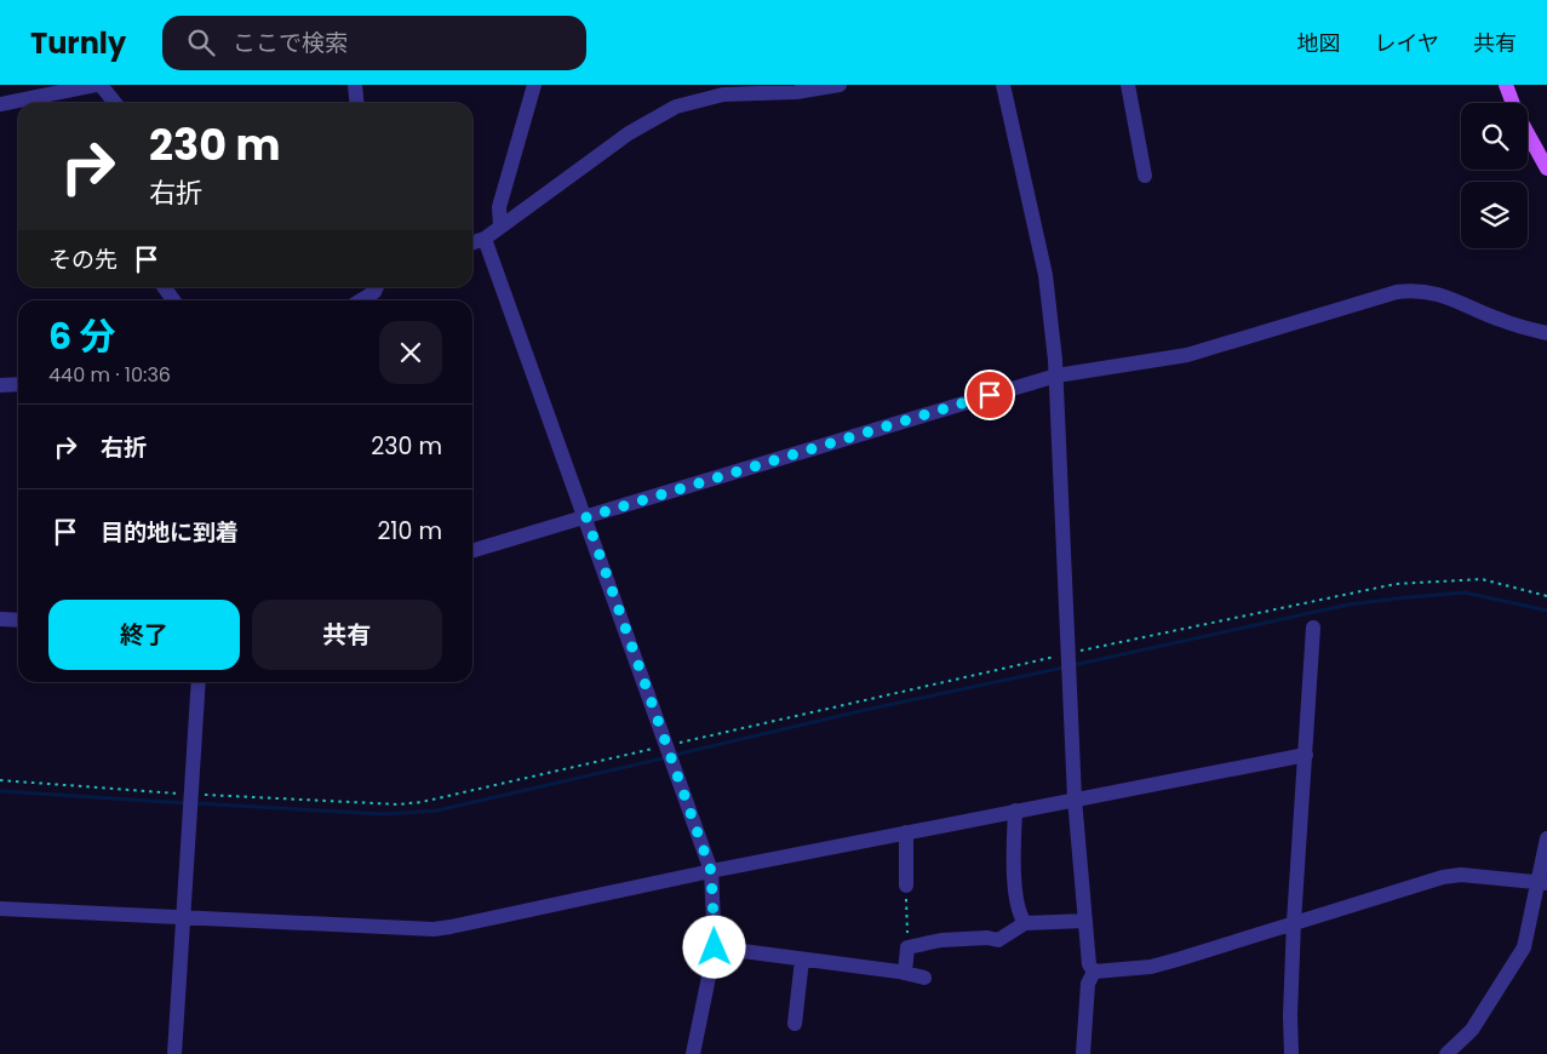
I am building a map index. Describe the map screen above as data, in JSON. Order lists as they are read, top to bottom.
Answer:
{
  "page": {
    "header": "Turnly",
    "search": "ここで検索",
    "nav": ["地図", "レイヤ", "共有"],
    "turn": ["230 m", "右折"],
    "then": "その先",
    "heading": ["6 分", "440 m · 10:36"],
    "list": [
      {
        "name": "右折",
        "value": "230 m"
      },
      {
        "name": "目的地に到着",
        "value": "210 m"
      }
    ],
    "buttons": ["終了", "共有"]
  }
}
